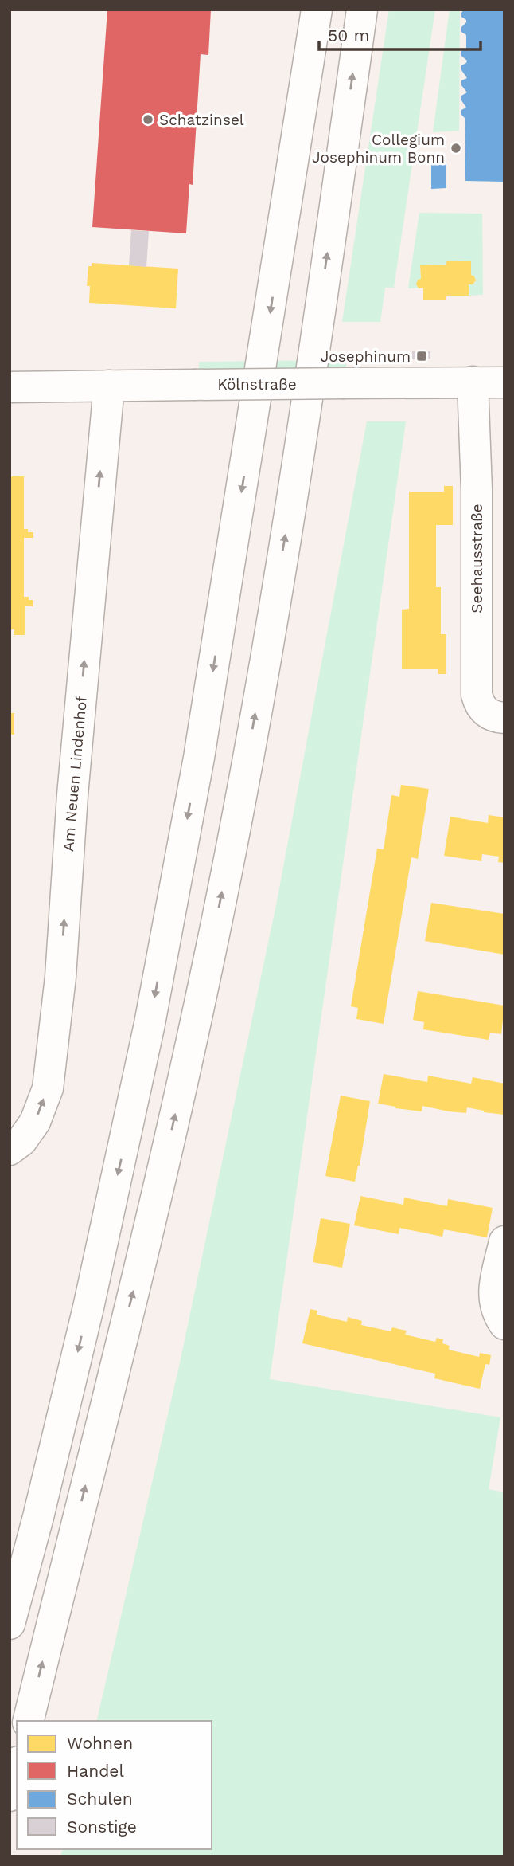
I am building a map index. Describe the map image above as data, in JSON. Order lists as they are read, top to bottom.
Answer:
{
  "streets": {
    "main road": ["Kölnstraße", "Seehausstraße", "Am Neuen Lindenhof"]
  },
  "crossings": [
    ["Kölnstraße", "Seehausstraße"],
    ["Kölnstraße", "Am Neuen Lindenhof"]
  ],
  "places": {
    "other": ["Schatzinsel", "Collegium Josephinum Bonn"],
    "transit": ["Josephinum"]
  },
  "legend": [
    "Wohnen",
    "Handel",
    "Schulen",
    "Sonstige"
  ],
  "scale_bar": "50 m"
}
